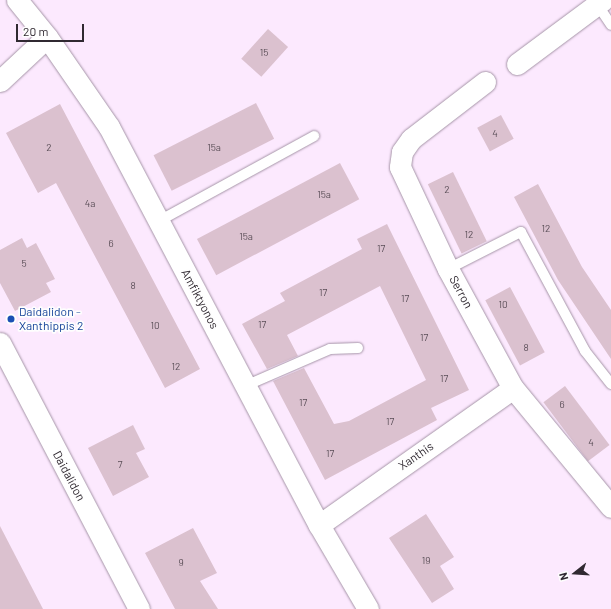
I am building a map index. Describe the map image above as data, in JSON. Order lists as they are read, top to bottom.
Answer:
{
  "streets": {
    "street": [
      "Serron",
      "Amfiktyonos",
      "Xanthis",
      "Daidalidon"
    ]
  },
  "crossings": [
    ["Serron", "Xanthis"],
    ["Amfiktyonos", "Xanthis"]
  ],
  "places": ["Daidalidon - Xanthippis 2"],
  "house_numbers": [
    "15",
    "4",
    "2",
    "15a",
    "2",
    "15a",
    "4a",
    "12",
    "12",
    "15a",
    "6",
    "17",
    "5",
    "8",
    "17",
    "17",
    "10",
    "17",
    "10",
    "17",
    "8",
    "12",
    "17",
    "17",
    "6",
    "17",
    "4",
    "17",
    "7",
    "19",
    "9"
  ],
  "scale_bar": "20 m",
  "north": "left"
}
